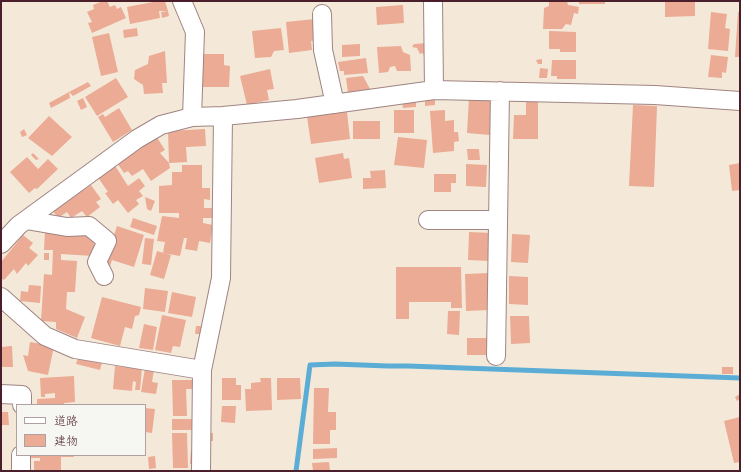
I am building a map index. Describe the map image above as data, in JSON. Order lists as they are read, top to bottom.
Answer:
{
  "legend": ["道路", "建物"]
}
